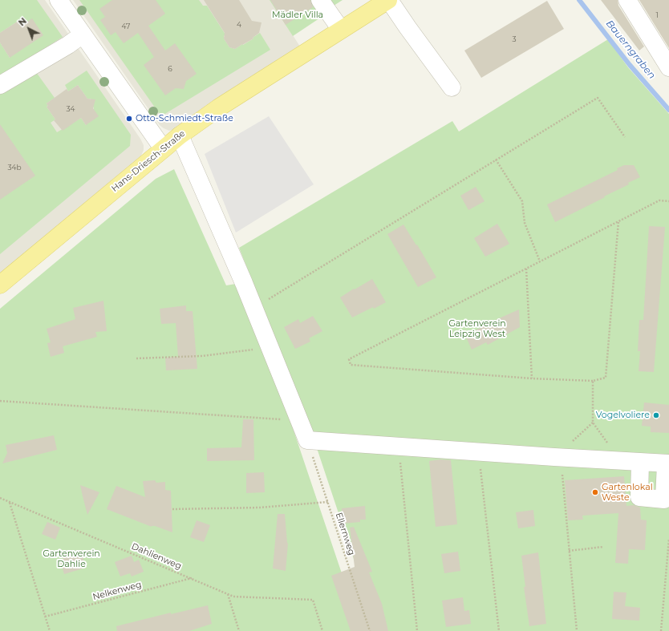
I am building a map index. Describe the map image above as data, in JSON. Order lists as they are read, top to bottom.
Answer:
{
  "streets": {
    "main road": ["Hans-Driesch-Straße"],
    "path": ["Ellernweg", "Dahlienweg", "Nelkenweg"]
  },
  "crossings": [
    ["Dahlienweg", "Nelkenweg"]
  ],
  "water": ["Bauerngraben"],
  "parks": ["Mädler Villa", "Gartenverein Leipzig West", "Gartenverein Dahlie"],
  "places": ["Otto-Schmiedt-Straße", "Vogelvoliere", "Gartenlokal Weste"],
  "house_numbers": [
    "1",
    "4",
    "47",
    "3",
    "6",
    "34",
    "34b"
  ],
  "north": "top left"
}
